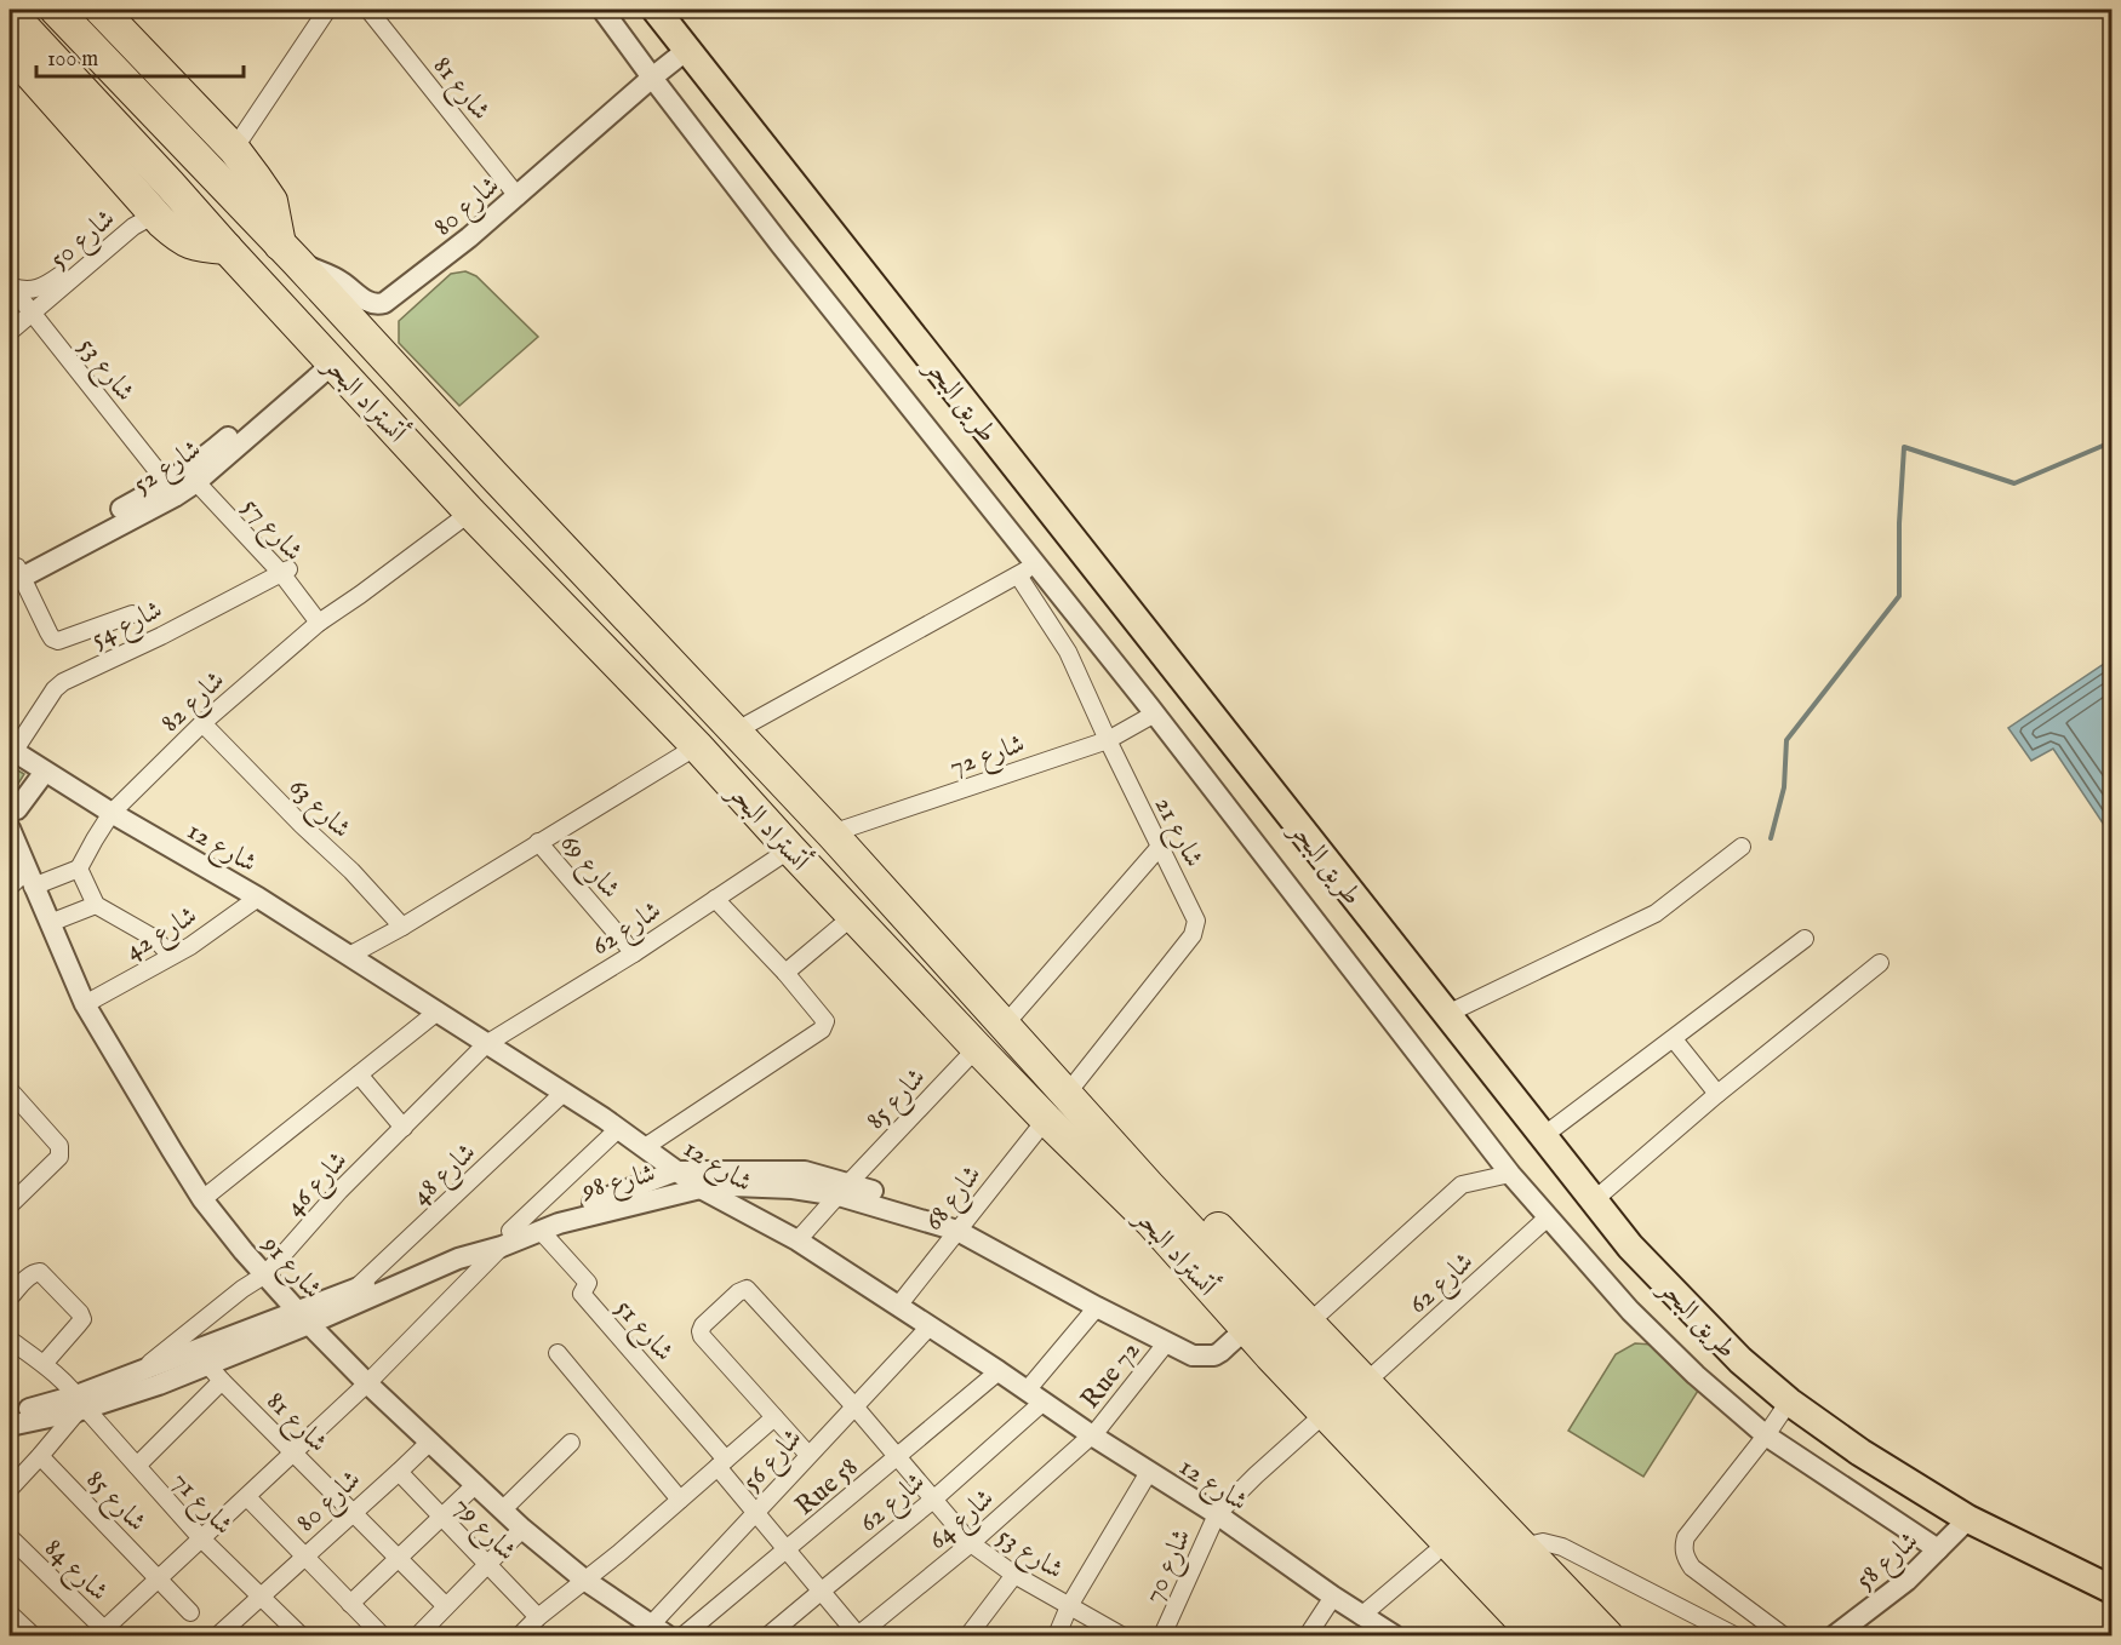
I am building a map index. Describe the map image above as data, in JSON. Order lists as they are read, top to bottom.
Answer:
{
  "streets": {
    "highway": ["أتستراد البحر", "طريق البحر"],
    "street": [
      "شارع 81",
      "شارع 80",
      "شارع 50",
      "شارع 53",
      "شارع 52",
      "شارع 57",
      "شارع 54",
      "شارع 82",
      "شارع 72",
      "شارع 63",
      "شارع 21",
      "شارع 12",
      "شارع 69",
      "شارع 62",
      "شارع 42",
      "شارع 85",
      "شارع 48",
      "شارع 98",
      "شارع 46",
      "شارع 68",
      "شارع 91",
      "شارع 51",
      "Rue 72",
      "شارع 56",
      "Rue 58",
      "شارع 71",
      "شارع 64",
      "شارع 79",
      "شارع 58",
      "شارع 70",
      "شارع 84"
    ]
  },
  "crossings": [
    ["شارع 81", "شارع 80"],
    ["شارع 81", "شارع 98"],
    ["شارع 80", "أتستراد البحر"],
    ["شارع 80", "طريق البحر"],
    ["شارع 80", "شارع 91"],
    ["شارع 80", "شارع 71"],
    ["شارع 80", "شارع 79"],
    ["شارع 50", "شارع 53"],
    ["شارع 53", "شارع 52"],
    ["شارع 53", "شارع 62"],
    ["شارع 53", "شارع 56"],
    ["شارع 53", "Rue 58"],
    ["شارع 53", "شارع 64"],
    ["أتستراد البحر", "شارع 52"],
    ["أتستراد البحر", "شارع 82"],
    ["أتستراد البحر", "شارع 72"],
    ["أتستراد البحر", "شارع 21"],
    ["أتستراد البحر", "شارع 62"],
    ["أتستراد البحر", "شارع 85"],
    ["أتستراد البحر", "شارع 68"],
    ["طريق البحر", "شارع 58"],
    ["شارع 52", "شارع 57"],
    ["شارع 57", "شارع 54"],
    ["شارع 57", "شارع 82"],
    ["شارع 54", "شارع 12"],
    ["شارع 82", "شارع 63"],
    ["شارع 82", "شارع 12"],
    ["شارع 72", "شارع 21"],
    ["شارع 12", "شارع 62"],
    ["شارع 12", "شارع 42"],
    ["شارع 12", "شارع 48"],
    ["شارع 12", "شارع 98"],
    ["شارع 12", "شارع 46"],
    ["شارع 12", "شارع 68"],
    ["شارع 12", "Rue 72"],
    ["شارع 12", "شارع 56"],
    ["شارع 12", "Rue 58"],
    ["شارع 12", "شارع 64"],
    ["شارع 12", "شارع 70"],
    ["شارع 69", "شارع 62"],
    ["شارع 62", "شارع 46"],
    ["شارع 42", "شارع 91"],
    ["شارع 85", "شارع 98"],
    ["شارع 48", "شارع 98"],
    ["شارع 98", "شارع 46"],
    ["شارع 98", "شارع 68"],
    ["شارع 98", "شارع 91"],
    ["شارع 98", "شارع 51"],
    ["شارع 98", "Rue 72"],
    ["شارع 98", "شارع 71"],
    ["شارع 46", "شارع 91"],
    ["شارع 91", "شارع 56"],
    ["Rue 72", "شارع 64"]
  ],
  "scale_bar": "100 m"
}
